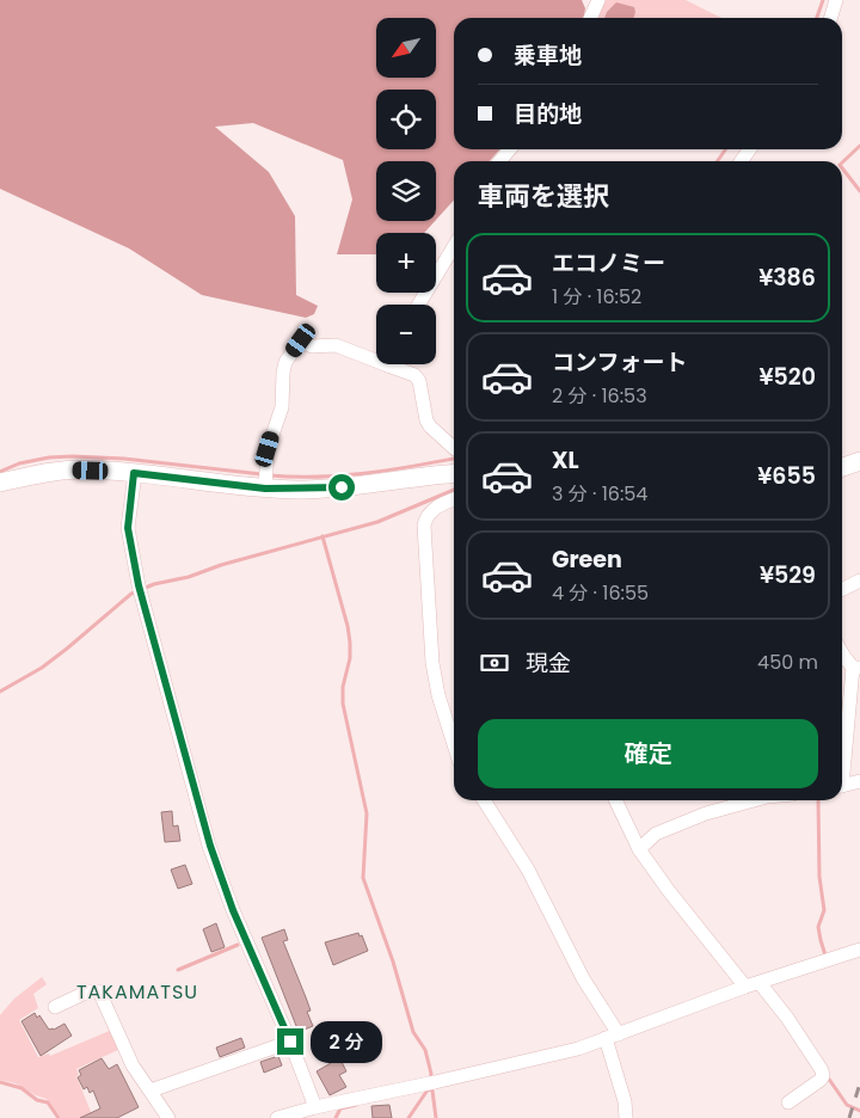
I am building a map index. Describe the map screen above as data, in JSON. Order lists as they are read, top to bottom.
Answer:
{
  "districts": ["TAKAMATSU"],
  "north": "bottom left",
  "page": {
    "map_buttons": ["+", "−"],
    "banner": ["乗車地", "目的地"],
    "heading": "車両を選択",
    "list": [
      {
        "name": "エコノミー",
        "note": "1 分 · 16:52",
        "value": "¥386"
      },
      {
        "name": "コンフォート",
        "note": "2 分 · 16:53",
        "value": "¥520"
      },
      {
        "name": "XL",
        "note": "3 分 · 16:54",
        "value": "¥655"
      },
      {
        "name": "Green",
        "note": "4 分 · 16:55",
        "value": "¥529"
      }
    ],
    "pay": ["現金", "450 m"],
    "buttons": "確定",
    "bubble": "2 分"
  }
}
